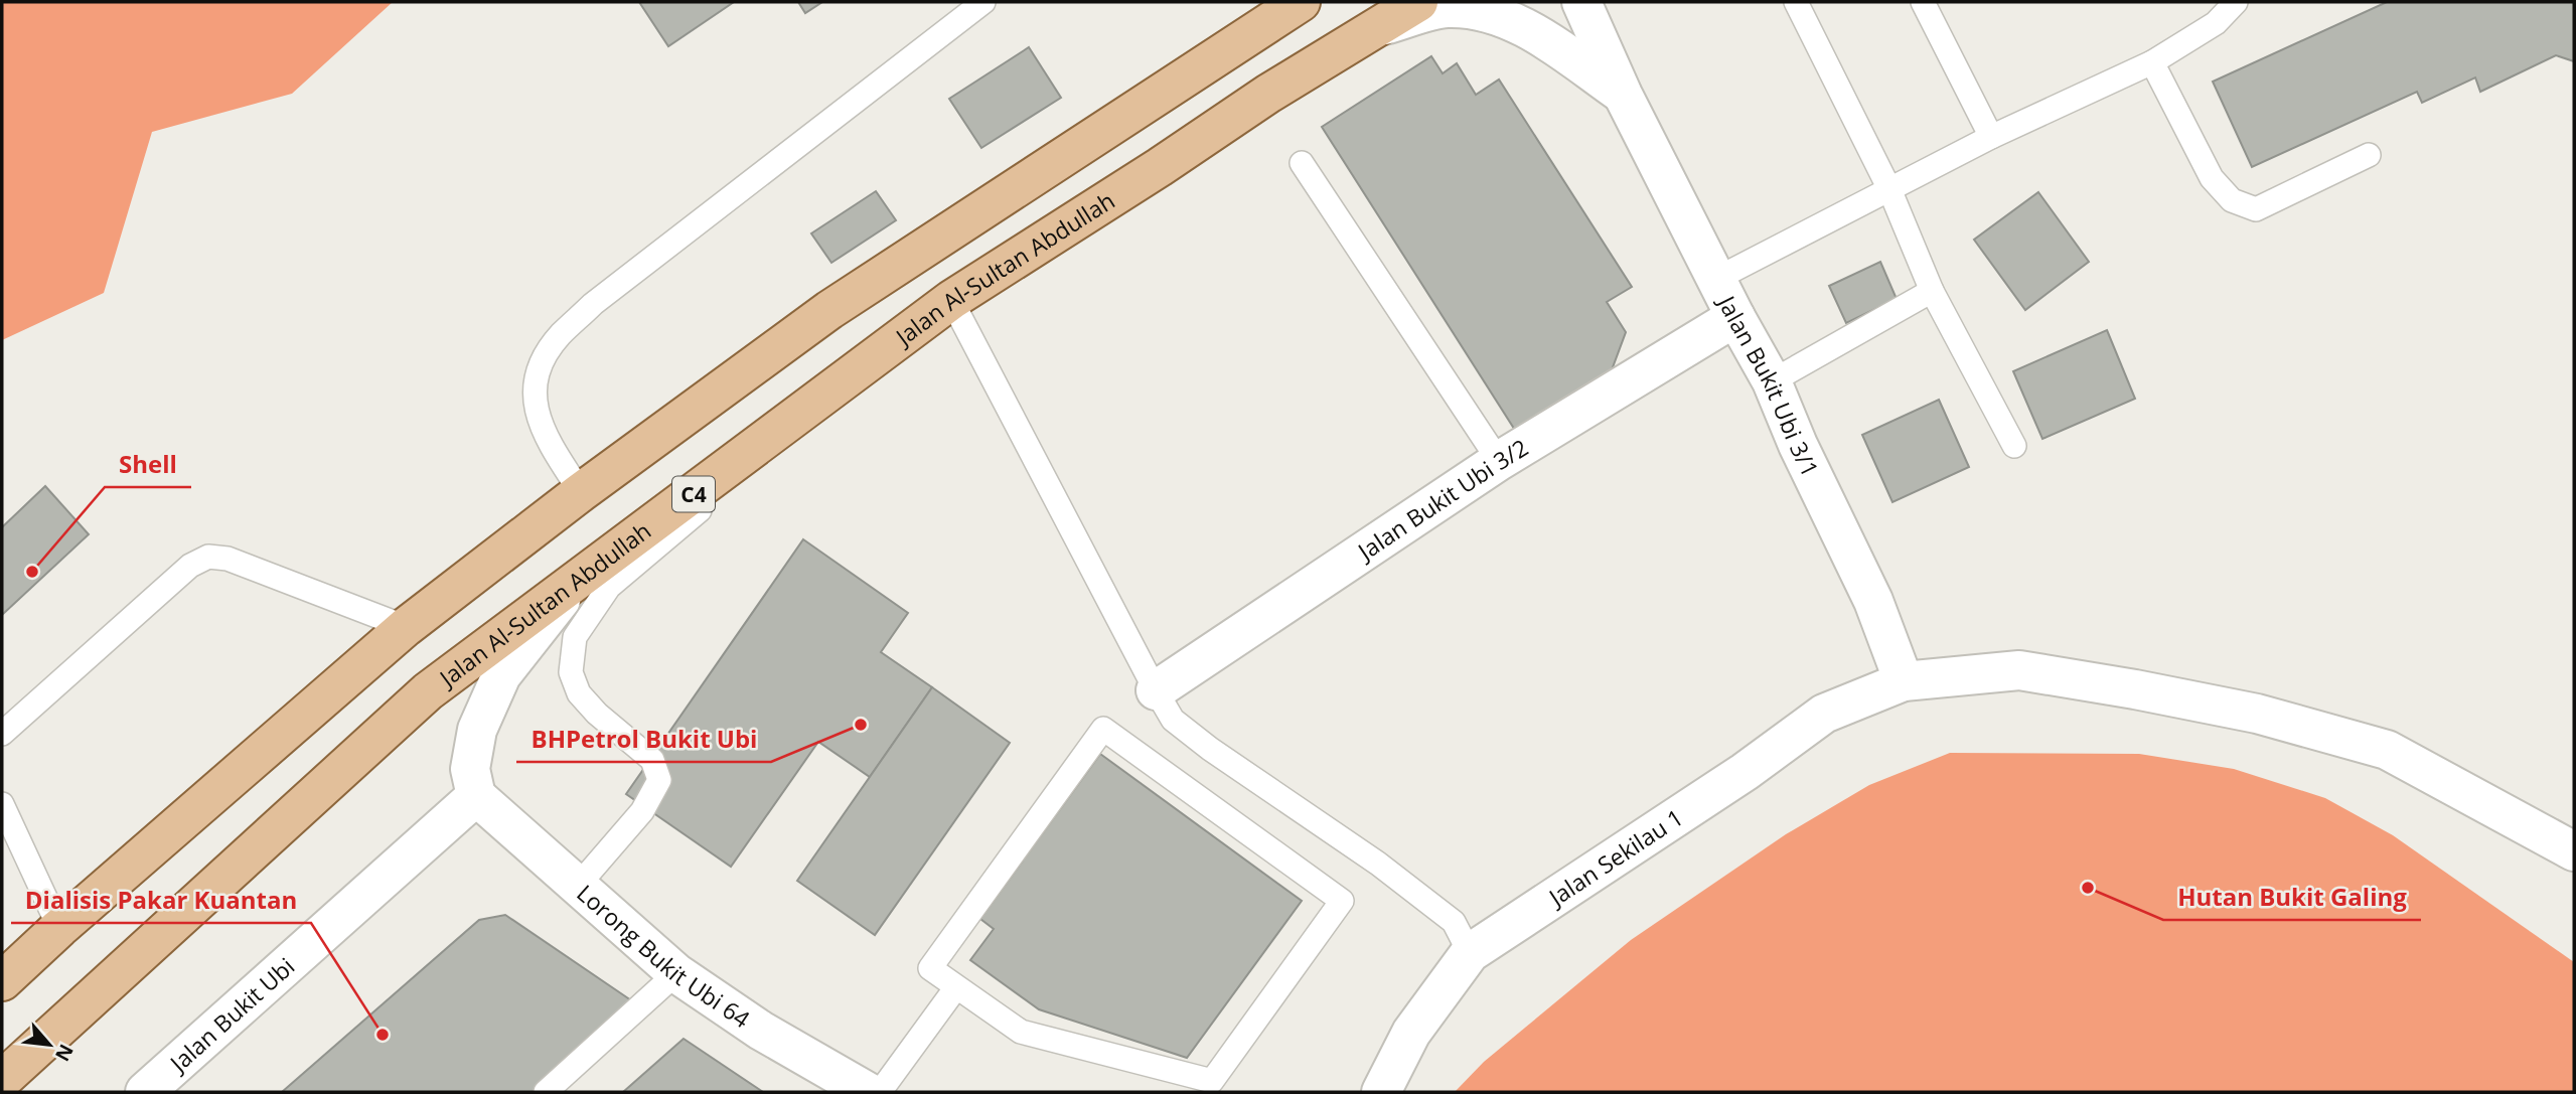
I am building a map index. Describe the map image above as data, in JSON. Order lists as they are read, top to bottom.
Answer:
{
  "streets": {
    "main road": ["Jalan Al-Sultan Abdullah", "C4"],
    "street": [
      "Jalan Bukit Ubi 3/1",
      "Jalan Bukit Ubi 3/2",
      "Jalan Sekilau 1",
      "Lorong Bukit Ubi 64",
      "Jalan Bukit Ubi"
    ]
  },
  "crossings": [
    ["Jalan Bukit Ubi 3/1", "Jalan Bukit Ubi 3/2"],
    ["Jalan Bukit Ubi 3/1", "Jalan Sekilau 1"],
    ["Lorong Bukit Ubi 64", "Jalan Bukit Ubi"]
  ],
  "places": [
    "Shell",
    "BHPetrol Bukit Ubi",
    "Hutan Bukit Galing",
    "Dialisis Pakar Kuantan"
  ],
  "north": "bottom right"
}
